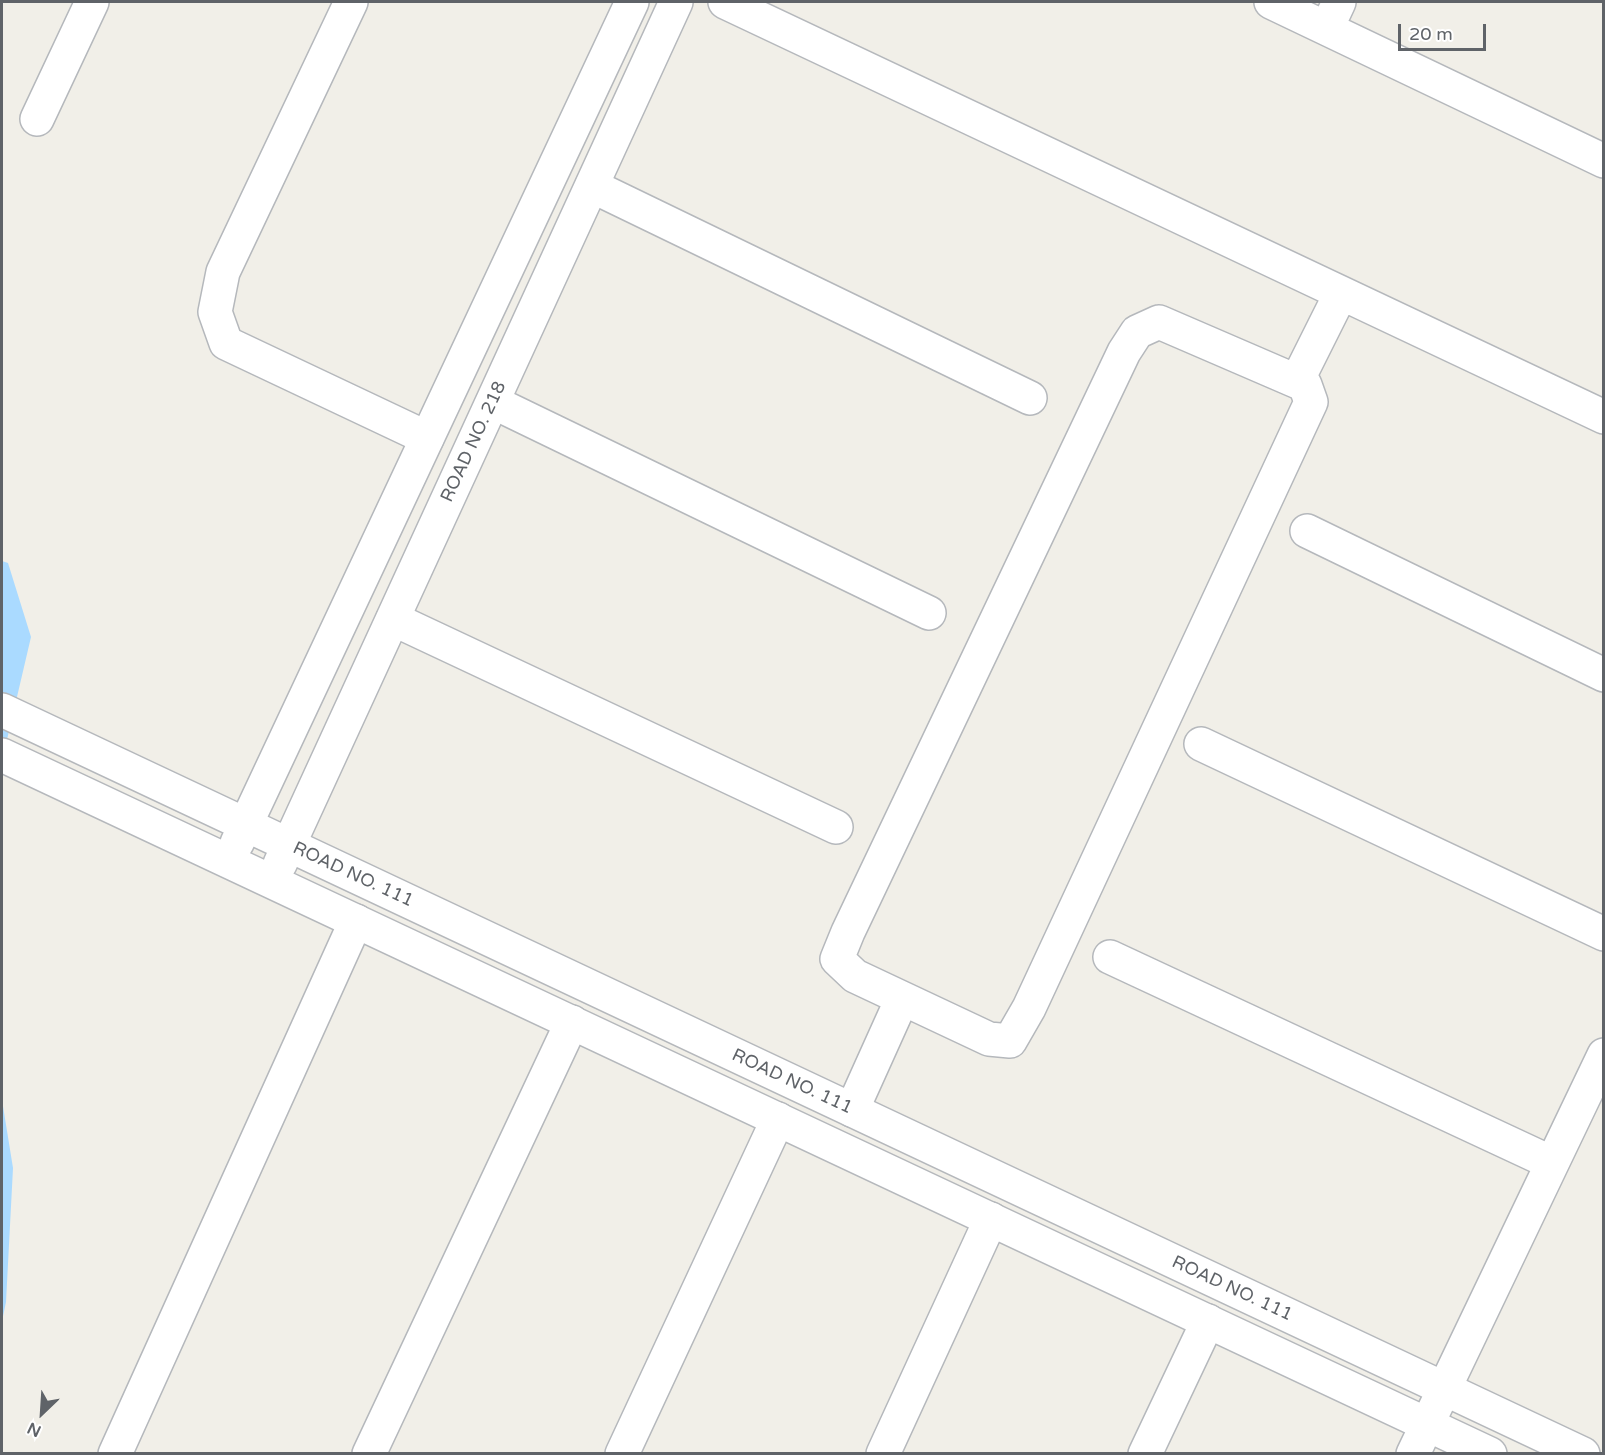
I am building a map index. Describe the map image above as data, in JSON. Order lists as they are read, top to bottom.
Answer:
{
  "streets": {
    "street": ["ROAD NO. 218", "ROAD NO. 111"]
  },
  "crossings": [
    ["ROAD NO. 218", "ROAD NO. 111"]
  ],
  "scale_bar": "20 m",
  "north": "bottom left"
}
